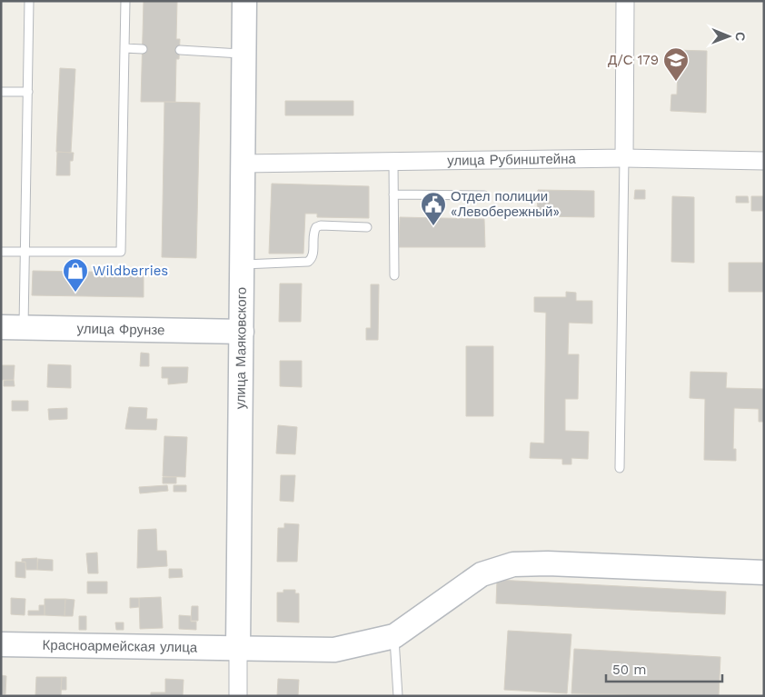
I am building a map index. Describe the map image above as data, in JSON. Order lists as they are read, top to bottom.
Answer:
{
  "streets": {
    "street": [
      "улица Рубинштейна",
      "улица Фрунзе",
      "улица Маяковского",
      "Красноармейская улица"
    ]
  },
  "crossings": [
    ["улица Рубинштейна", "улица Маяковского"],
    ["улица Фрунзе", "улица Маяковского"],
    ["улица Маяковского", "Красноармейская улица"]
  ],
  "places": {
    "school or university": ["Д/С 179"],
    "public building": ["Отдел полиции «Левобережный»"],
    "shop": ["Wildberries"]
  },
  "scale_bar": "50 m",
  "north": "right"
}
